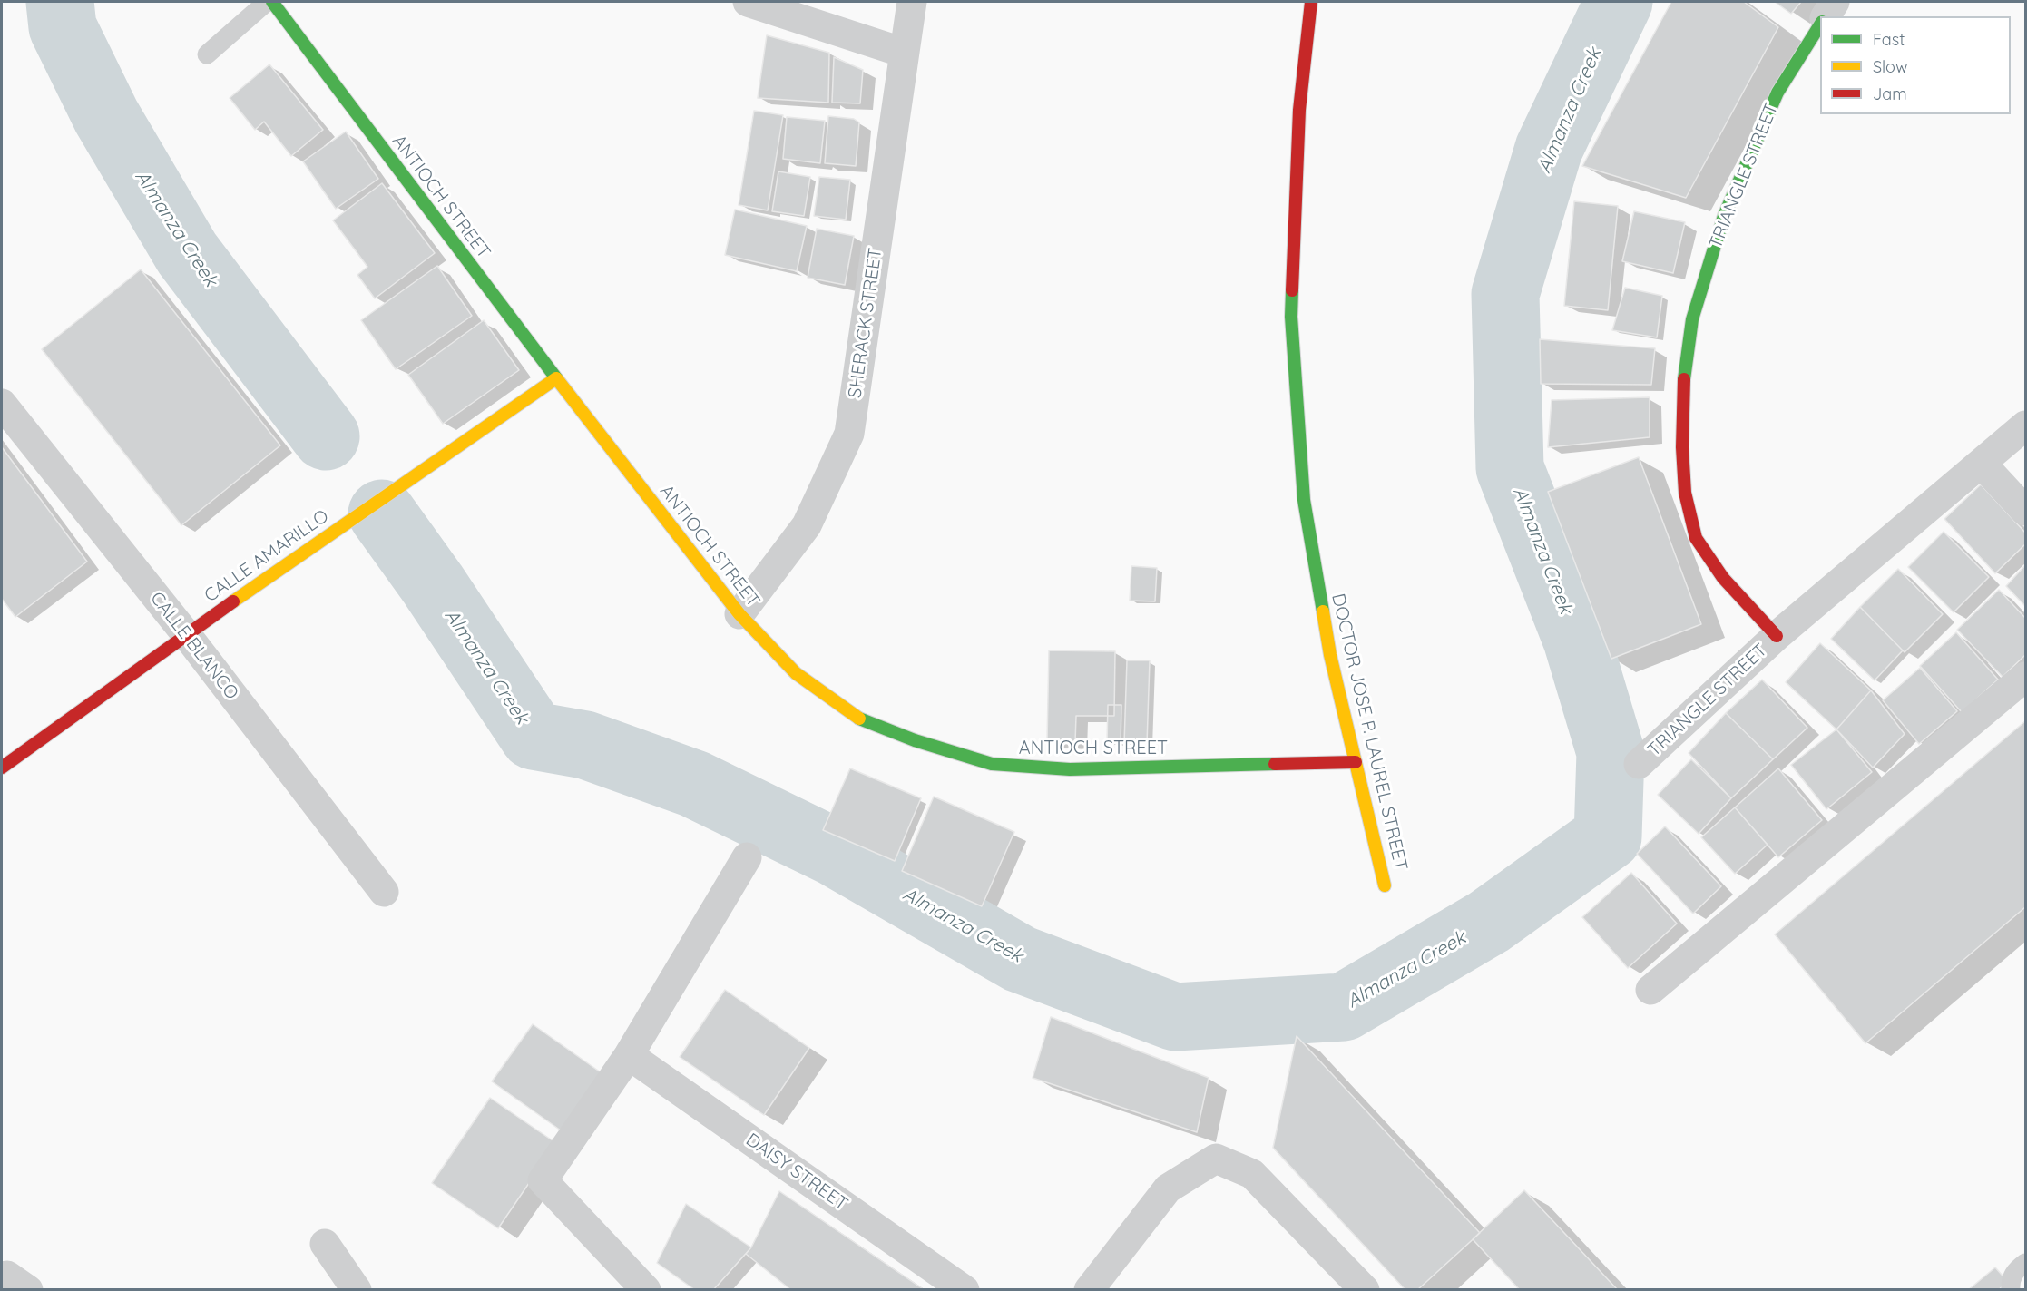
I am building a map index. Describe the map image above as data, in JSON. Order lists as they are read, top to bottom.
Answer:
{
  "streets": {
    "street": [
      "TRIANGLE STREET",
      "ANTIOCH STREET",
      "SHERACK STREET",
      "CALLE AMARILLO",
      "CALLE BLANCO",
      "DOCTOR JOSE P. LAUREL STREET",
      "DAISY STREET"
    ]
  },
  "crossings": [
    ["ANTIOCH STREET", "SHERACK STREET"],
    ["ANTIOCH STREET", "CALLE AMARILLO"],
    ["ANTIOCH STREET", "DOCTOR JOSE P. LAUREL STREET"],
    ["CALLE AMARILLO", "CALLE BLANCO"]
  ],
  "water": ["Almanza Creek"],
  "legend": ["Fast", "Slow", "Jam"]
}
